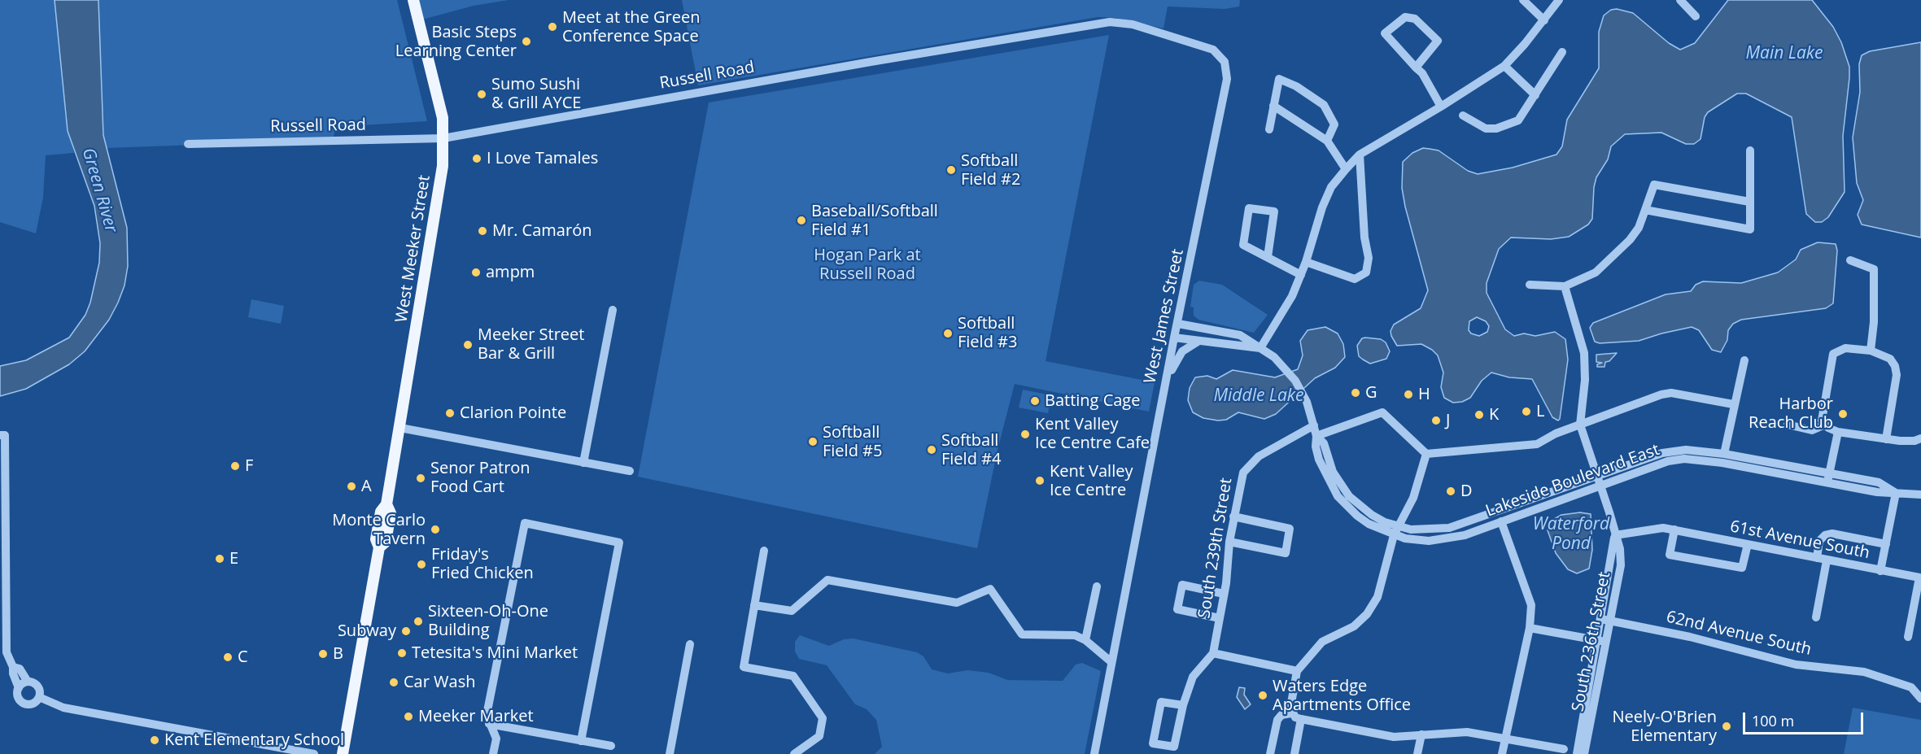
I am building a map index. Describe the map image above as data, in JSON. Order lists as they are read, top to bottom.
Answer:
{
  "streets": {
    "main road": ["West Meeker Street"],
    "street": [
      "Russell Road",
      "West James Street",
      "Lakeside Boulevard East",
      "61st Avenue South",
      "South 239th Street",
      "62nd Avenue South",
      "South 236th Street"
    ]
  },
  "crossings": [
    ["Russell Road", "West Meeker Street"],
    ["Russell Road", "West James Street"],
    ["West James Street", "Lakeside Boulevard East"],
    ["Lakeside Boulevard East", "South 239th Street"],
    ["Lakeside Boulevard East", "South 236th Street"],
    ["61st Avenue South", "South 236th Street"],
    ["62nd Avenue South", "South 236th Street"]
  ],
  "water": [
    "Main Lake",
    "Green River",
    "Middle Lake",
    "Waterford Pond"
  ],
  "parks": ["Hogan Park at Russell Road"],
  "places": [
    "Meet at the Green Conference Space",
    "Basic Steps Learning Center",
    "Sumo Sushi & Grill AYCE",
    "I Love Tamales",
    "Softball Field #2",
    "Baseball/Softball Field #1",
    "Mr. Camarón",
    "ampm",
    "Softball Field #3",
    "Meeker Street Bar & Grill",
    "G",
    "H",
    "Batting Cage",
    "L",
    "Clarion Pointe",
    "Harbor Reach Club",
    "K",
    "J",
    "Kent Valley Ice Centre Cafe",
    "Softball Field #5",
    "Softball Field #4",
    "F",
    "Senor Patron Food Cart",
    "Kent Valley Ice Centre",
    "A",
    "D",
    "Monte Carlo Tavern",
    "E",
    "Friday's Fried Chicken",
    "Sixteen-Oh-One Building",
    "Subway",
    "Tetesita's Mini Market",
    "B",
    "C",
    "Car Wash",
    "Waters Edge Apartments Office",
    "Meeker Market",
    "Neely-O'Brien Elementary",
    "Kent Elementary School"
  ],
  "scale_bar": "100 m"
}
